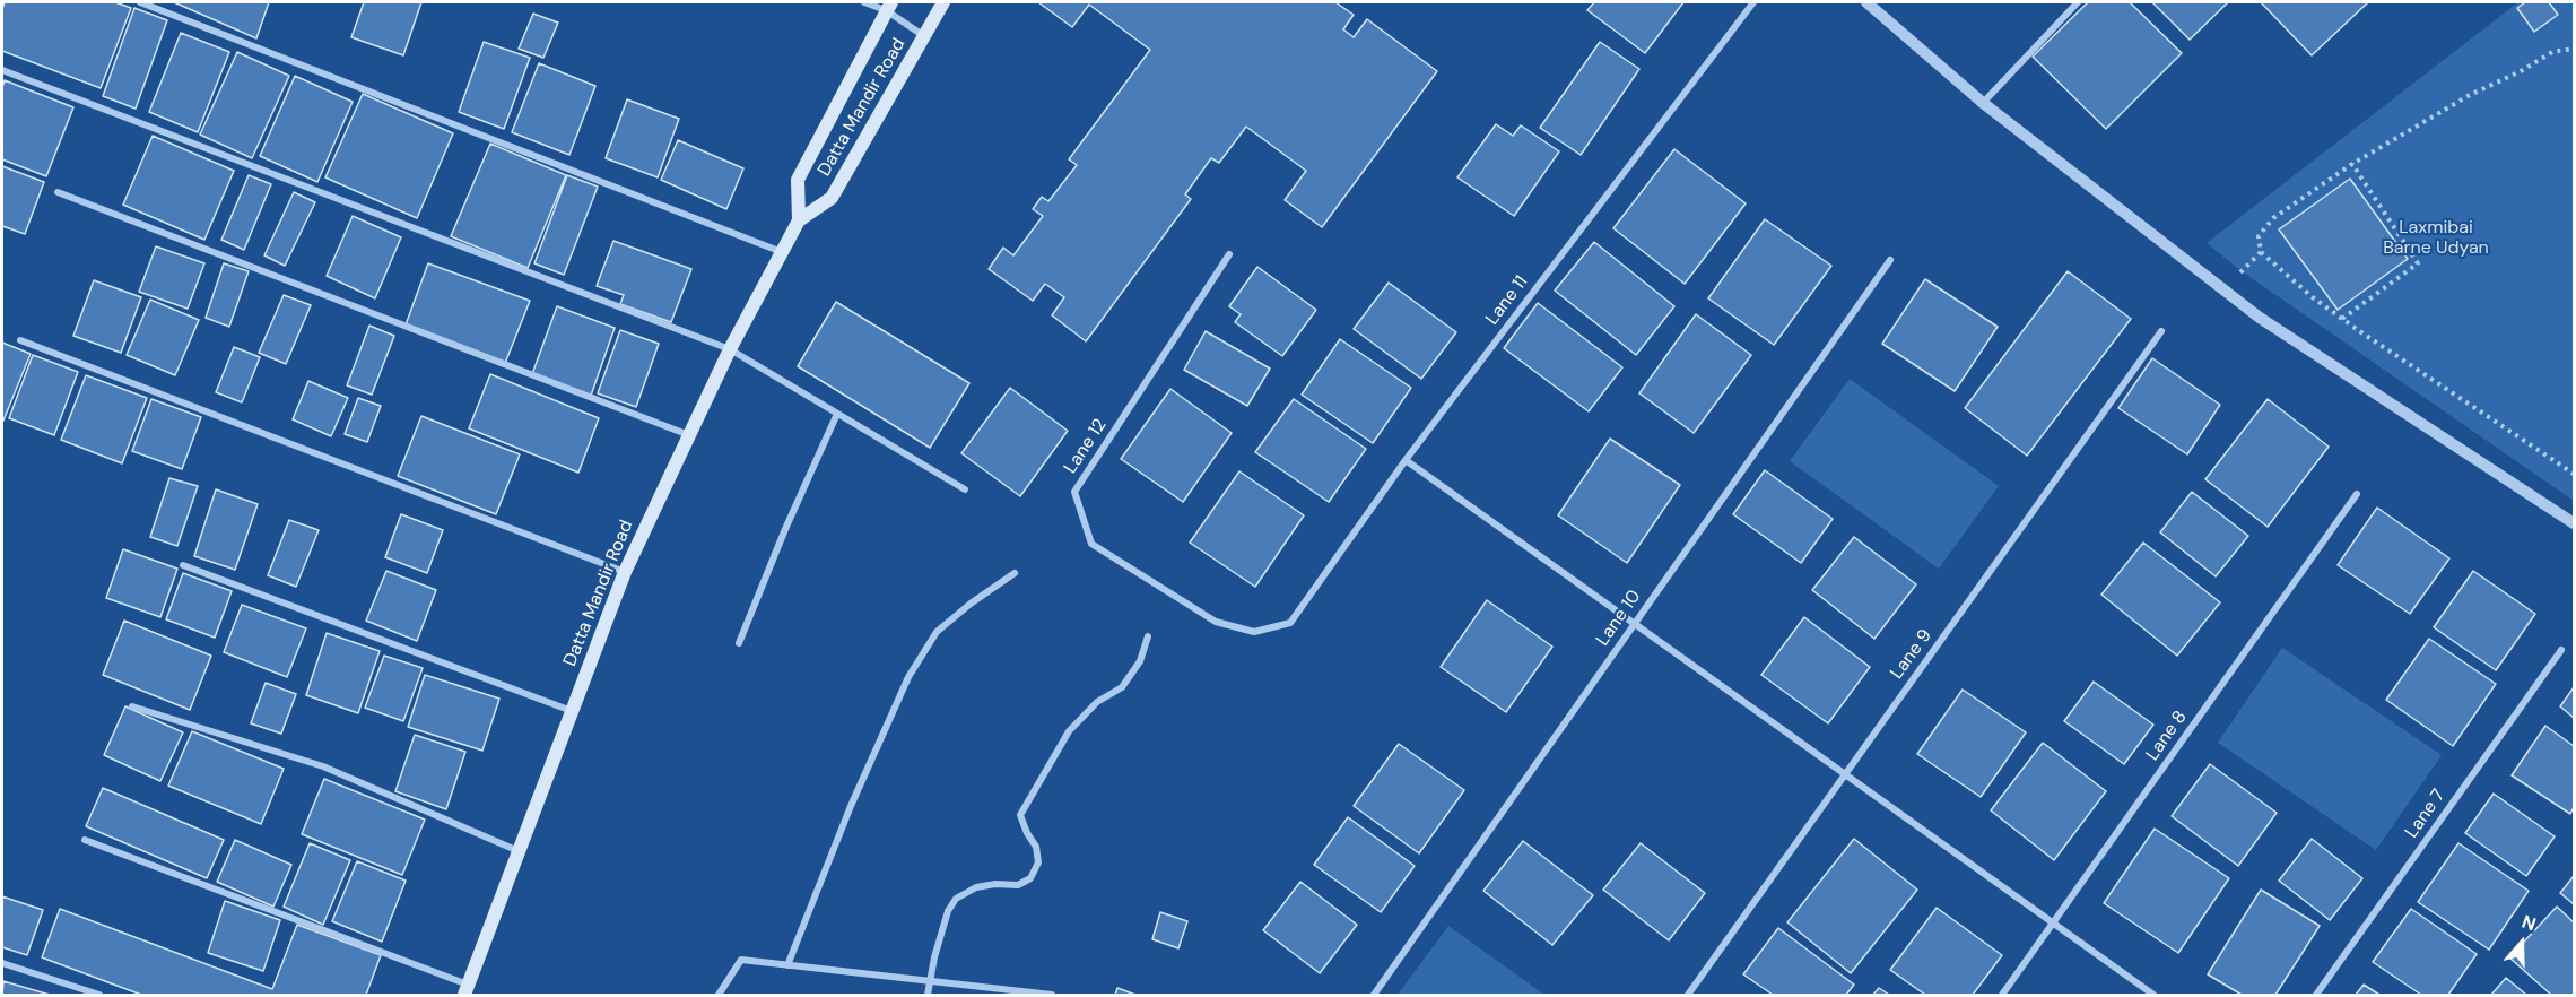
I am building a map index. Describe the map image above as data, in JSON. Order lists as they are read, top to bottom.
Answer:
{
  "streets": {
    "main road": ["Datta Mandir Road"],
    "street": [
      "Lane 11",
      "Lane 12",
      "Lane 10",
      "Lane 9",
      "Lane 8",
      "Lane 7"
    ]
  },
  "crossings": [
    ["Lane 11", "Lane 12"]
  ],
  "parks": ["Laxmibai Barne Udyan"],
  "north": "top"
}
